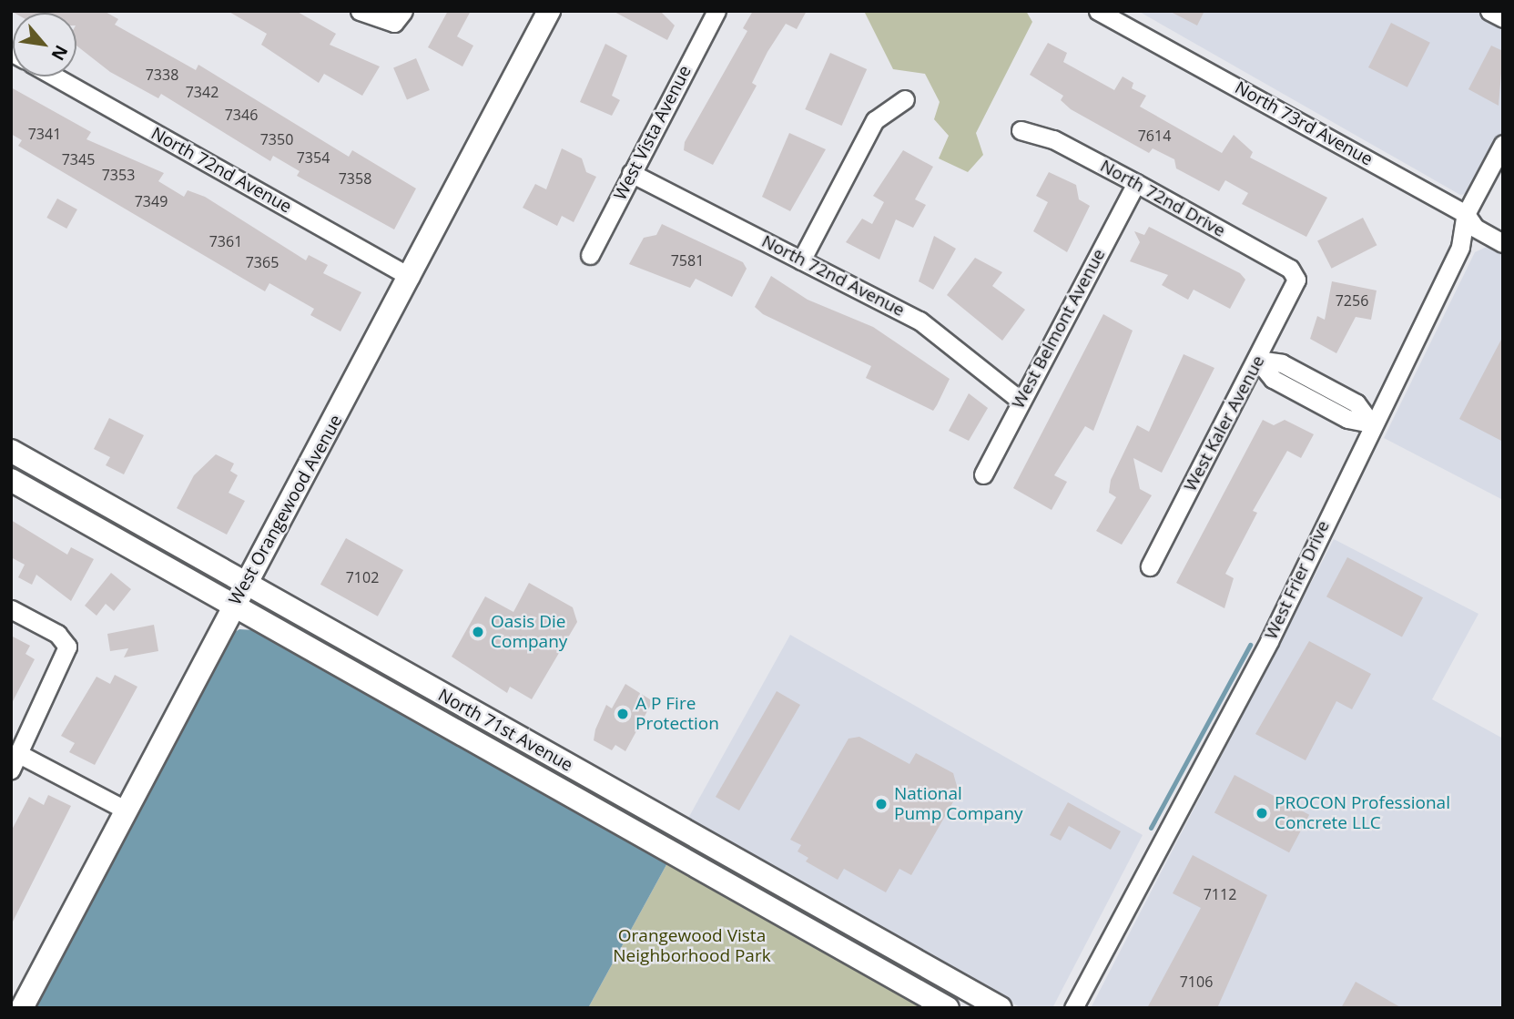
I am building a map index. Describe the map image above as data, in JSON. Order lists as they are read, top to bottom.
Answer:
{
  "streets": {
    "street": [
      "North 73rd Avenue",
      "West Vista Avenue",
      "North 72nd Avenue",
      "North 72nd Drive",
      "West Belmont Avenue",
      "West Kaler Avenue",
      "West Orangewood Avenue",
      "West Frier Drive",
      "North 71st Avenue"
    ]
  },
  "crossings": [
    ["North 73rd Avenue", "West Frier Drive"],
    ["West Vista Avenue", "North 72nd Avenue"],
    ["North 72nd Avenue", "West Belmont Avenue"],
    ["North 72nd Avenue", "West Orangewood Avenue"],
    ["North 72nd Drive", "West Belmont Avenue"],
    ["North 72nd Drive", "West Kaler Avenue"],
    ["West Orangewood Avenue", "North 71st Avenue"]
  ],
  "parks": ["Orangewood Vista Neighborhood Park"],
  "places": [
    "Oasis Die Company",
    "A P Fire Protection",
    "National Pump Company",
    "PROCON Professional Concrete LLC"
  ],
  "house_numbers": [
    "7338",
    "7342",
    "7346",
    "7341",
    "7614",
    "7350",
    "7354",
    "7345",
    "7353",
    "7358",
    "7349",
    "7361",
    "7581",
    "7365",
    "7256",
    "7102",
    "7112",
    "7106"
  ],
  "north": "bottom right"
}
